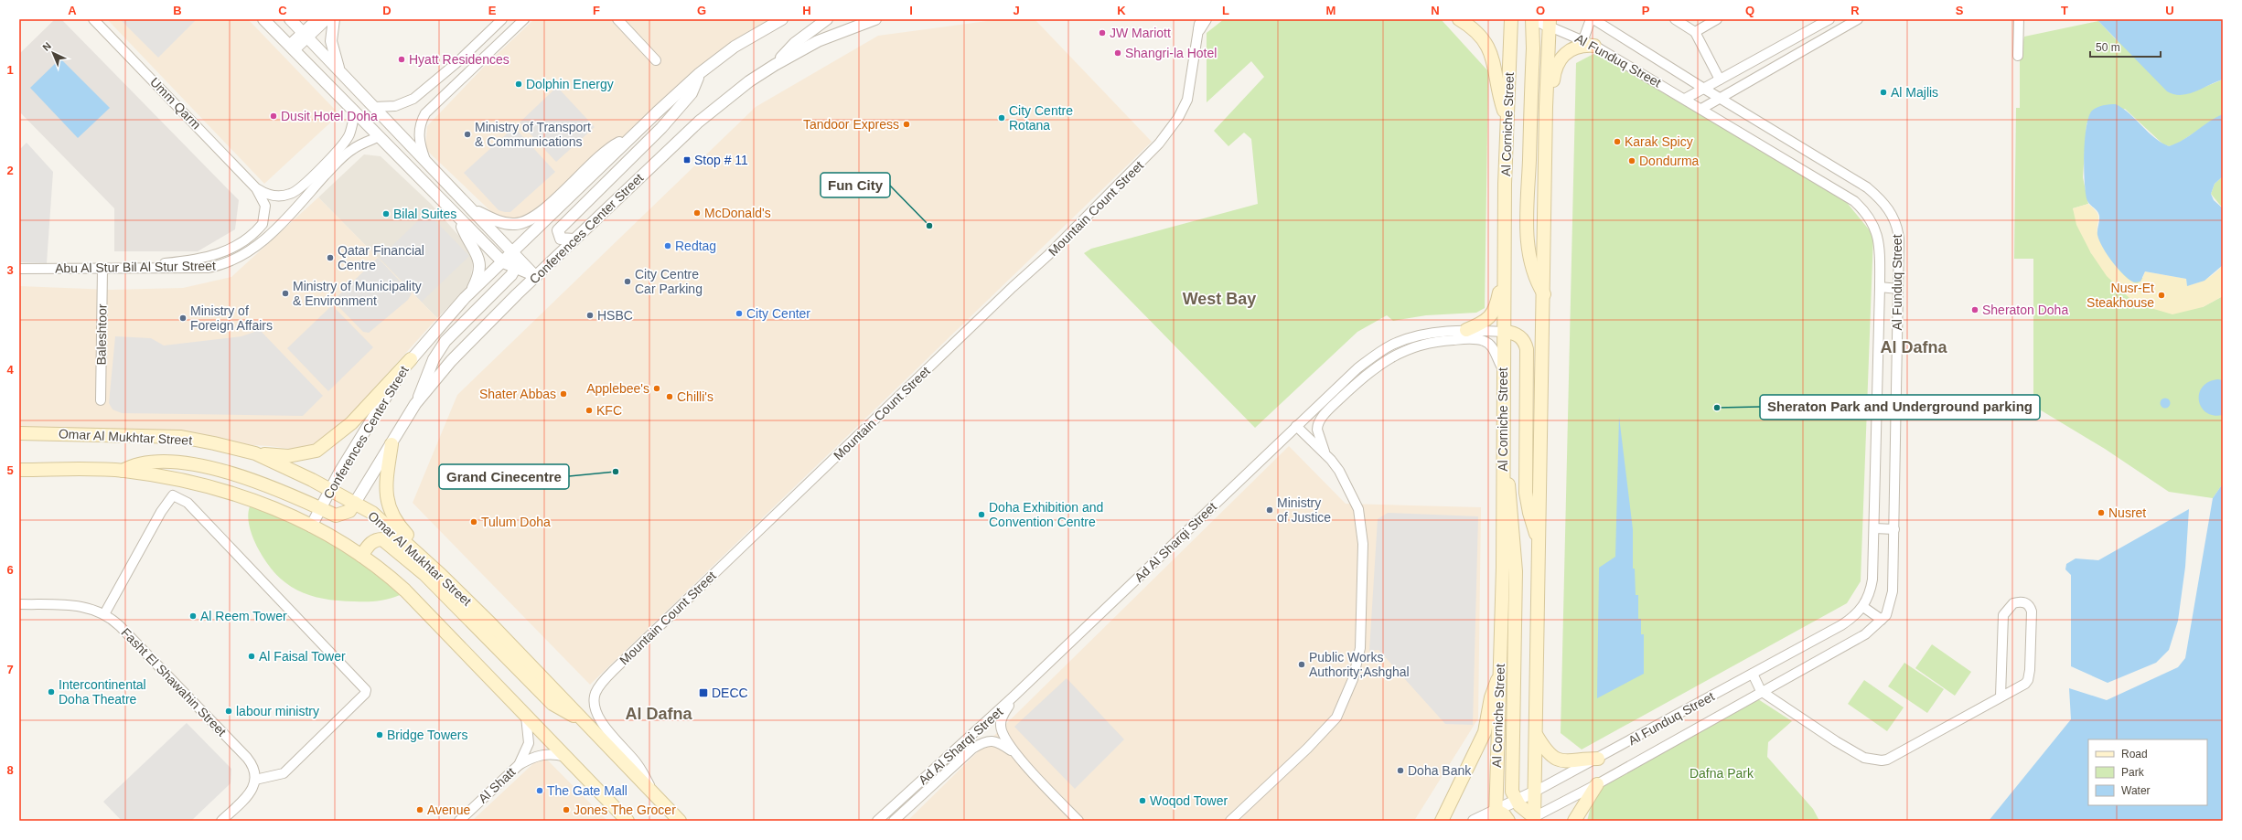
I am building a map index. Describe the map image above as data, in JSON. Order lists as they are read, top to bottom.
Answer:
{
  "streets": {
    "main road": ["Al Corniche Street", "Omar Al Mukhtar Street"],
    "street": [
      "Al Funduq Street",
      "Umm Qarm",
      "Mountain Count Street",
      "Conferences Center Street",
      "Abu Al Stur Bil Al Stur Street",
      "Baleshtoor",
      "Ad Al Sharqi Street",
      "Fasht El Shawahin Street",
      "Al Shatt"
    ]
  },
  "crossings": [
    ["Al Funduq Street", "Al Corniche Street"],
    ["Umm Qarm", "Abu Al Stur Bil Al Stur Street"],
    ["Al Corniche Street", "Ad Al Sharqi Street"],
    ["Mountain Count Street", "Omar Al Mukhtar Street"],
    ["Conferences Center Street", "Omar Al Mukhtar Street"],
    ["Abu Al Stur Bil Al Stur Street", "Baleshtoor"]
  ],
  "districts": ["West Bay", "Al Dafna", "Al Dafna"],
  "parks": ["Dafna Park"],
  "places": {
    "other": [
      "JW Mariott",
      "Shangri-la Hotel",
      "Hyatt Residences",
      "Dolphin Energy",
      "Al Majlis",
      "Dusit Hotel Doha",
      "City Centre Rotana",
      "Tandoor Express",
      "Ministry of Transport & Communications",
      "Karak Spicy",
      "Dondurma",
      "McDonald's",
      "Bilal Suites",
      "Fun City",
      "Redtag",
      "Qatar Financial Centre",
      "City Centre Car Parking",
      "Ministry of Municipality & Environment",
      "Nusr-Et Steakhouse",
      "Sheraton Doha",
      "City Center",
      "HSBC",
      "Ministry of Foreign Affairs",
      "Applebee's",
      "Shater Abbas",
      "Chilli's",
      "Sheraton Park and Underground parking",
      "KFC",
      "Grand Cinecentre",
      "Ministry of Justice",
      "Nusret",
      "Doha Exhibition and Convention Centre",
      "Tulum Doha",
      "Al Reem Tower",
      "Al Faisal Tower",
      "Public Works Authority;Ashghal",
      "Intercontinental Doha Theatre",
      "labour ministry",
      "Bridge Towers",
      "Doha Bank",
      "The Gate Mall",
      "Woqod Tower",
      "Avenue",
      "Jones The Grocer"
    ],
    "transit": ["Stop # 11", "DECC"]
  },
  "legend": ["Road", "Park", "Water"],
  "scale_bar": "50 m",
  "north": "top left",
  "grid": {
    "columns": [
      "A",
      "B",
      "C",
      "D",
      "E",
      "F",
      "G",
      "H",
      "I",
      "J",
      "K",
      "L",
      "M",
      "N",
      "O",
      "P",
      "Q",
      "R",
      "S",
      "T",
      "U"
    ],
    "rows": [
      "1",
      "2",
      "3",
      "4",
      "5",
      "6",
      "7",
      "8"
    ]
  }
}
